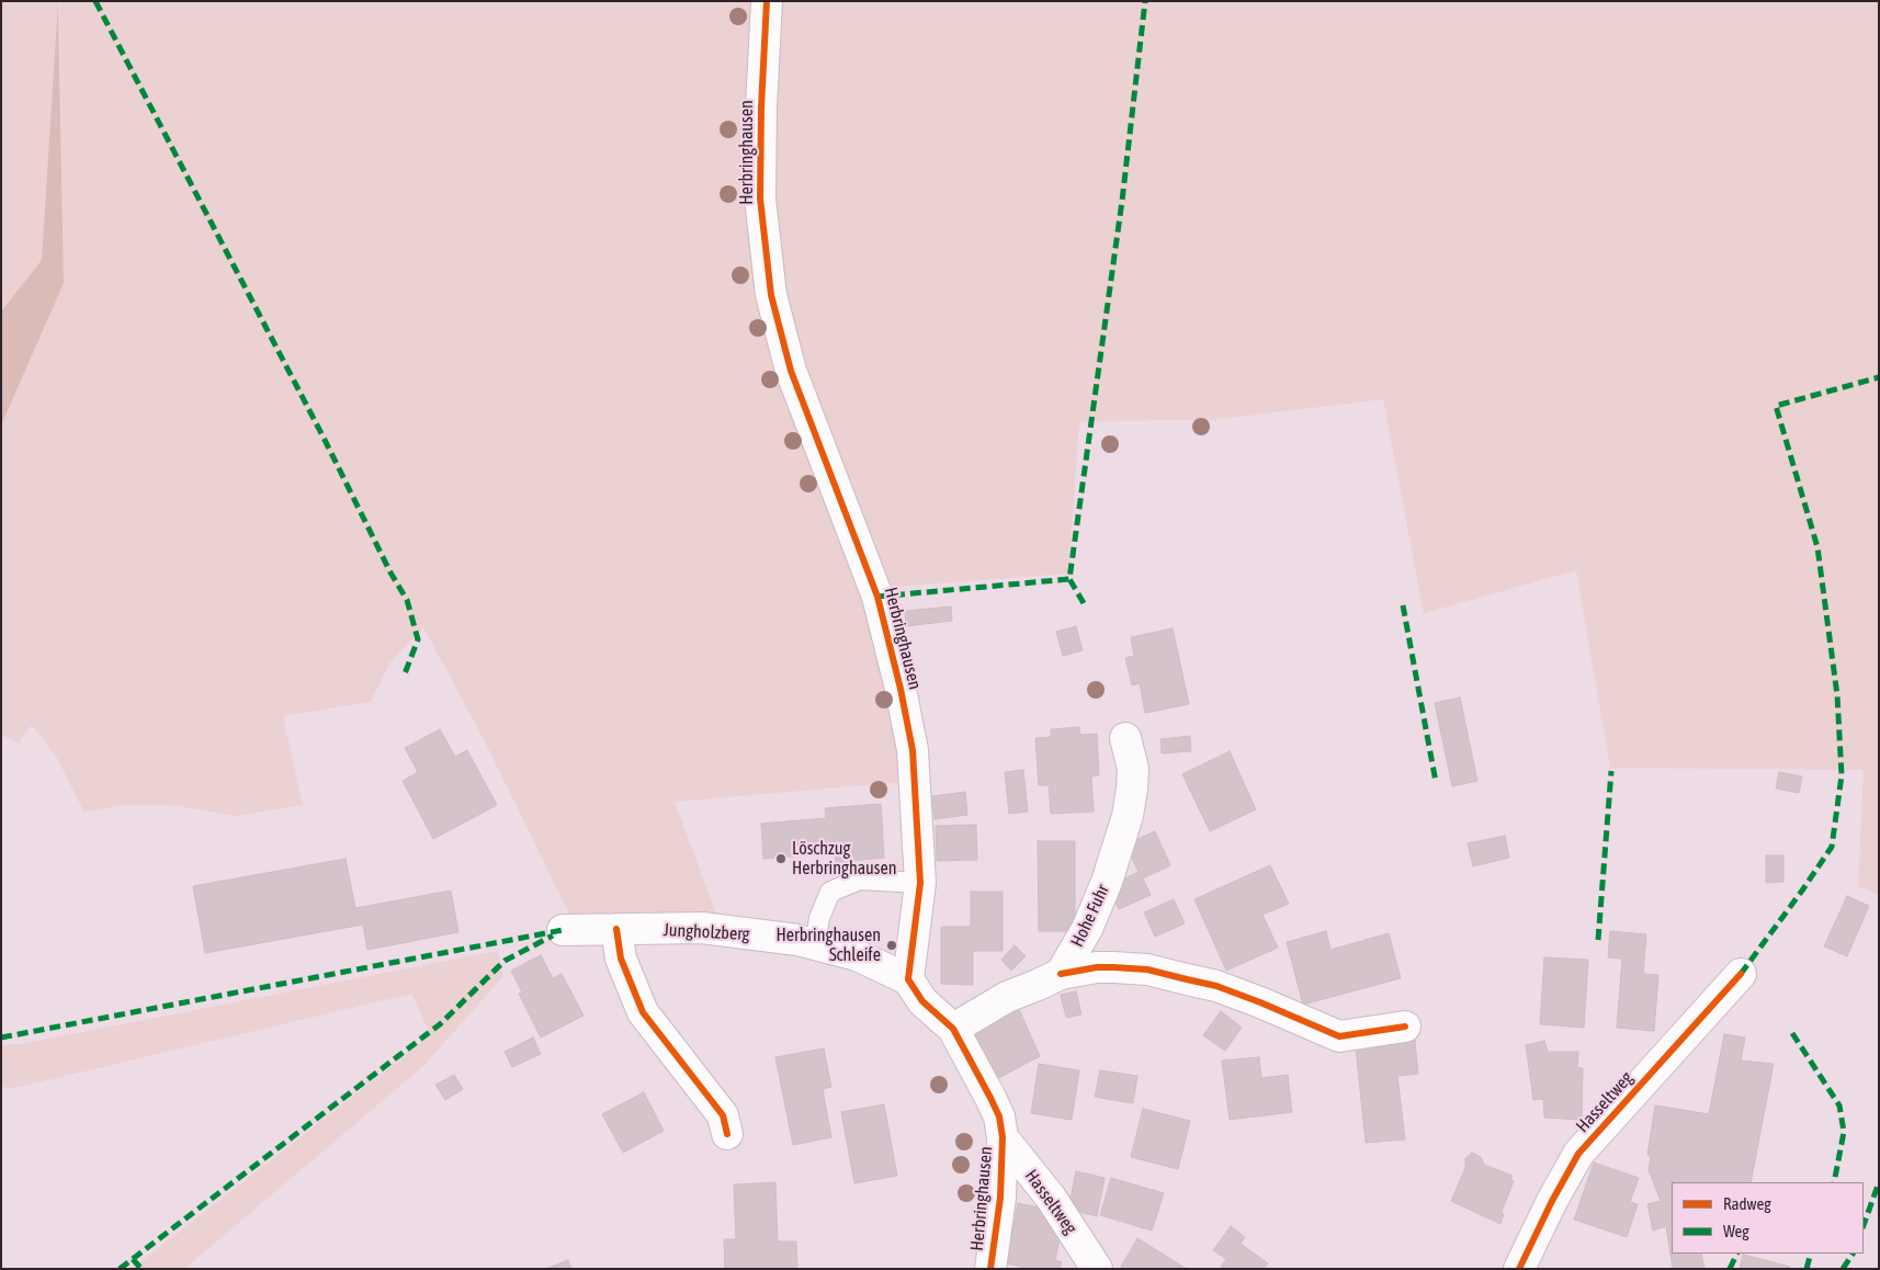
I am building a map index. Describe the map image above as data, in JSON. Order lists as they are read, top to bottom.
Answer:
{
  "streets": {
    "street": [
      "Herbringhausen",
      "Hohe Fuhr",
      "Jungholzberg",
      "Hasseltweg"
    ]
  },
  "crossings": [
    ["Herbringhausen", "Jungholzberg"],
    ["Herbringhausen", "Hasseltweg"]
  ],
  "places": ["Löschzug Herbringhausen", "Herbringhausen Schleife"],
  "legend": ["Radweg", "Weg"]
}
